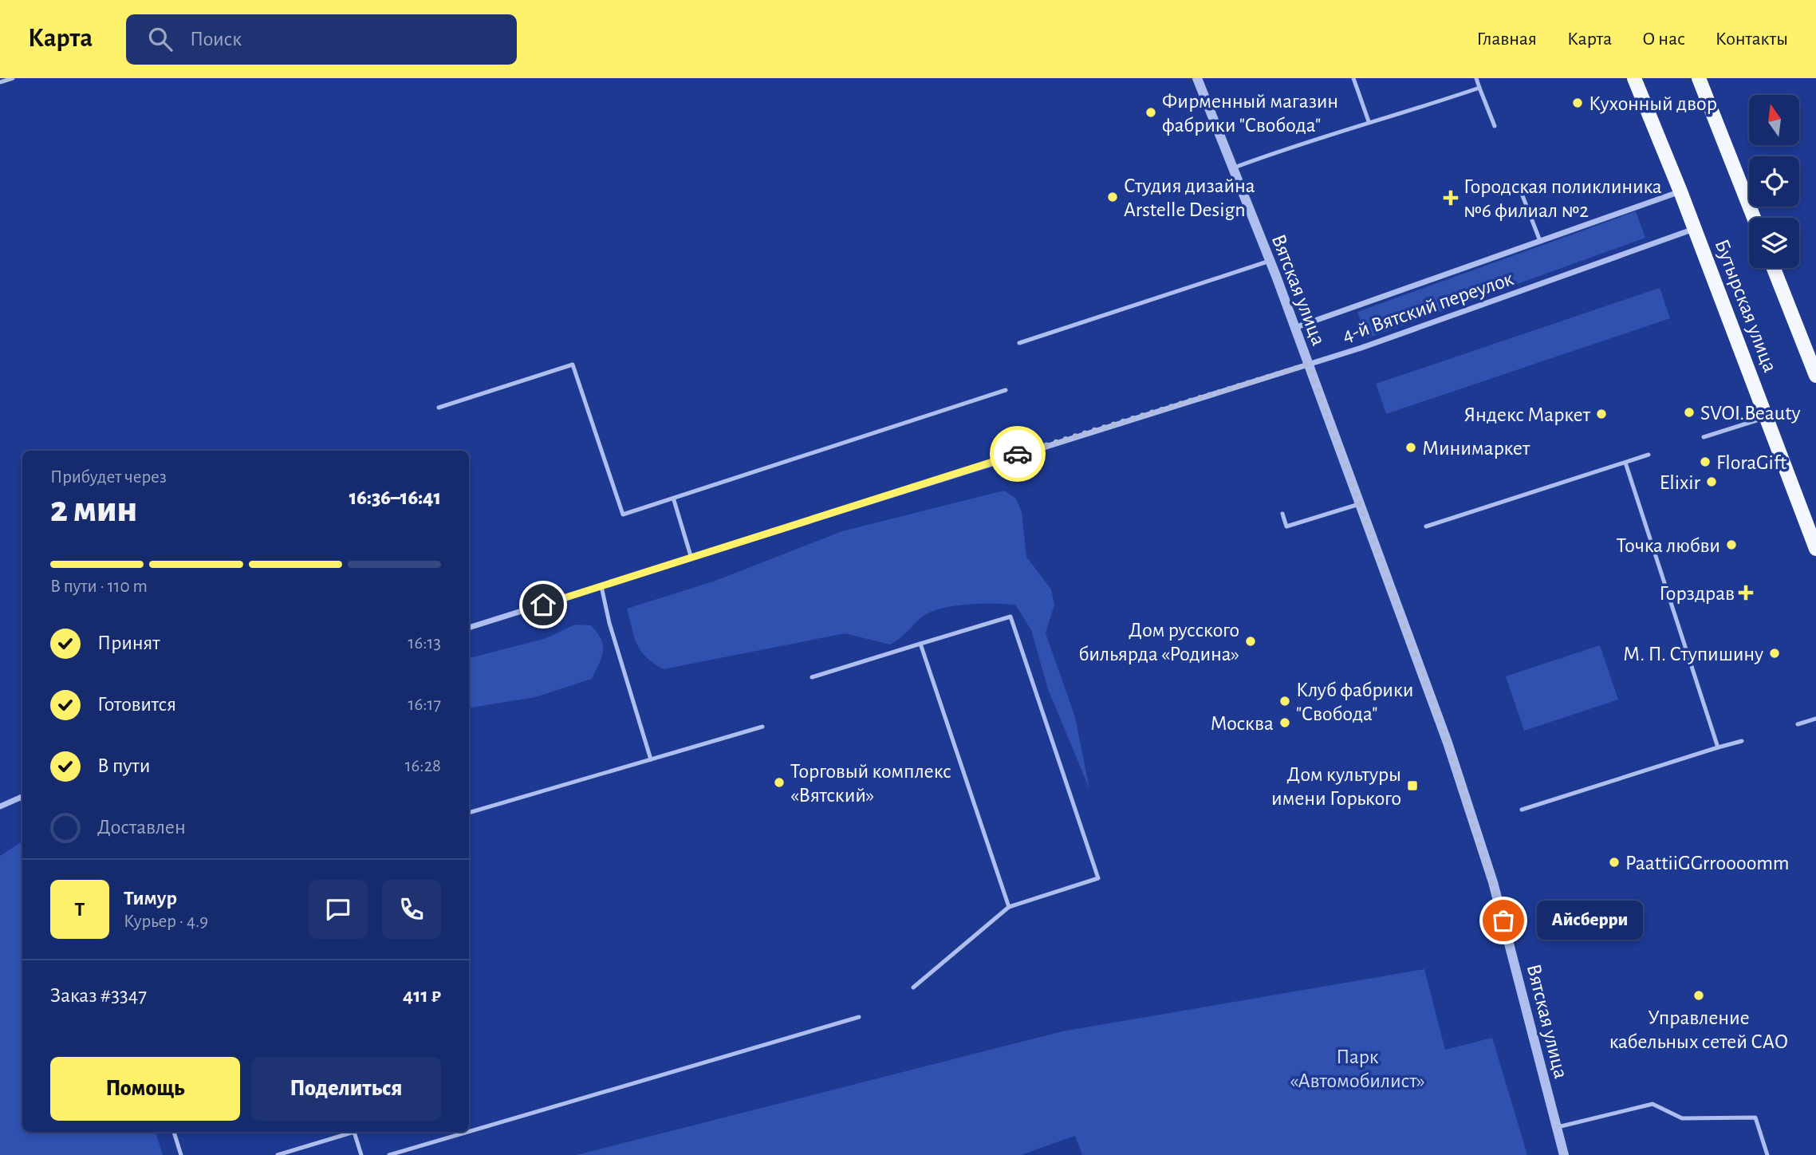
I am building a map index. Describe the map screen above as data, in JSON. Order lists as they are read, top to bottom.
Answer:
{
  "streets": {
    "main road": ["Бутырская улица"],
    "street": ["Вятская улица", "4-й Вятский переулок"]
  },
  "crossings": [
    ["Вятская улица", "4-й Вятский переулок"],
    ["Бутырская улица", "4-й Вятский переулок"]
  ],
  "parks": ["Парк «Автомобилист»"],
  "places": {
    "other": [
      "Кухонный двор",
      "Фирменный магазин фабрики \"Свобода\"",
      "Студия дизайна Arstelle Design",
      "SVOI.Beauty",
      "Яндекс Маркет",
      "Минимаркет",
      "FloraGift",
      "Elixir",
      "Точка любви",
      "Дом русского бильярда «Родина»",
      "М. П. Ступишину",
      "Клуб фабрики \"Свобода\"",
      "Москва",
      "Торговый комплекс «Вятский»",
      "PaattiiGGrroooomm",
      "Айсберри",
      "Управление кабельных сетей САО"
    ],
    "health": ["Городская поликлиника №6 филиал №2", "Горздрав"],
    "transit": ["Дом культуры имени Горького"]
  },
  "north": "top",
  "page": {
    "header": "Карта",
    "search": "Поиск",
    "nav": [
      "Главная",
      "Карта",
      "О нас",
      "Контакты"
    ],
    "heading": ["2 мин", "Прибудет через", "16:36–16:41"],
    "panel": [
      "Тимур",
      "Курьер · 4.9",
      "Заказ #3347",
      "411 ₽"
    ],
    "bar": "В пути · 110 m",
    "list": [
      ["Принят", "16:13"],
      ["Готовится", "16:17"],
      ["В пути", "16:28"],
      "Доставлен"
    ],
    "round": "Т",
    "bubble": "Айсберри",
    "buttons": ["Помощь", "Поделиться"]
  }
}
